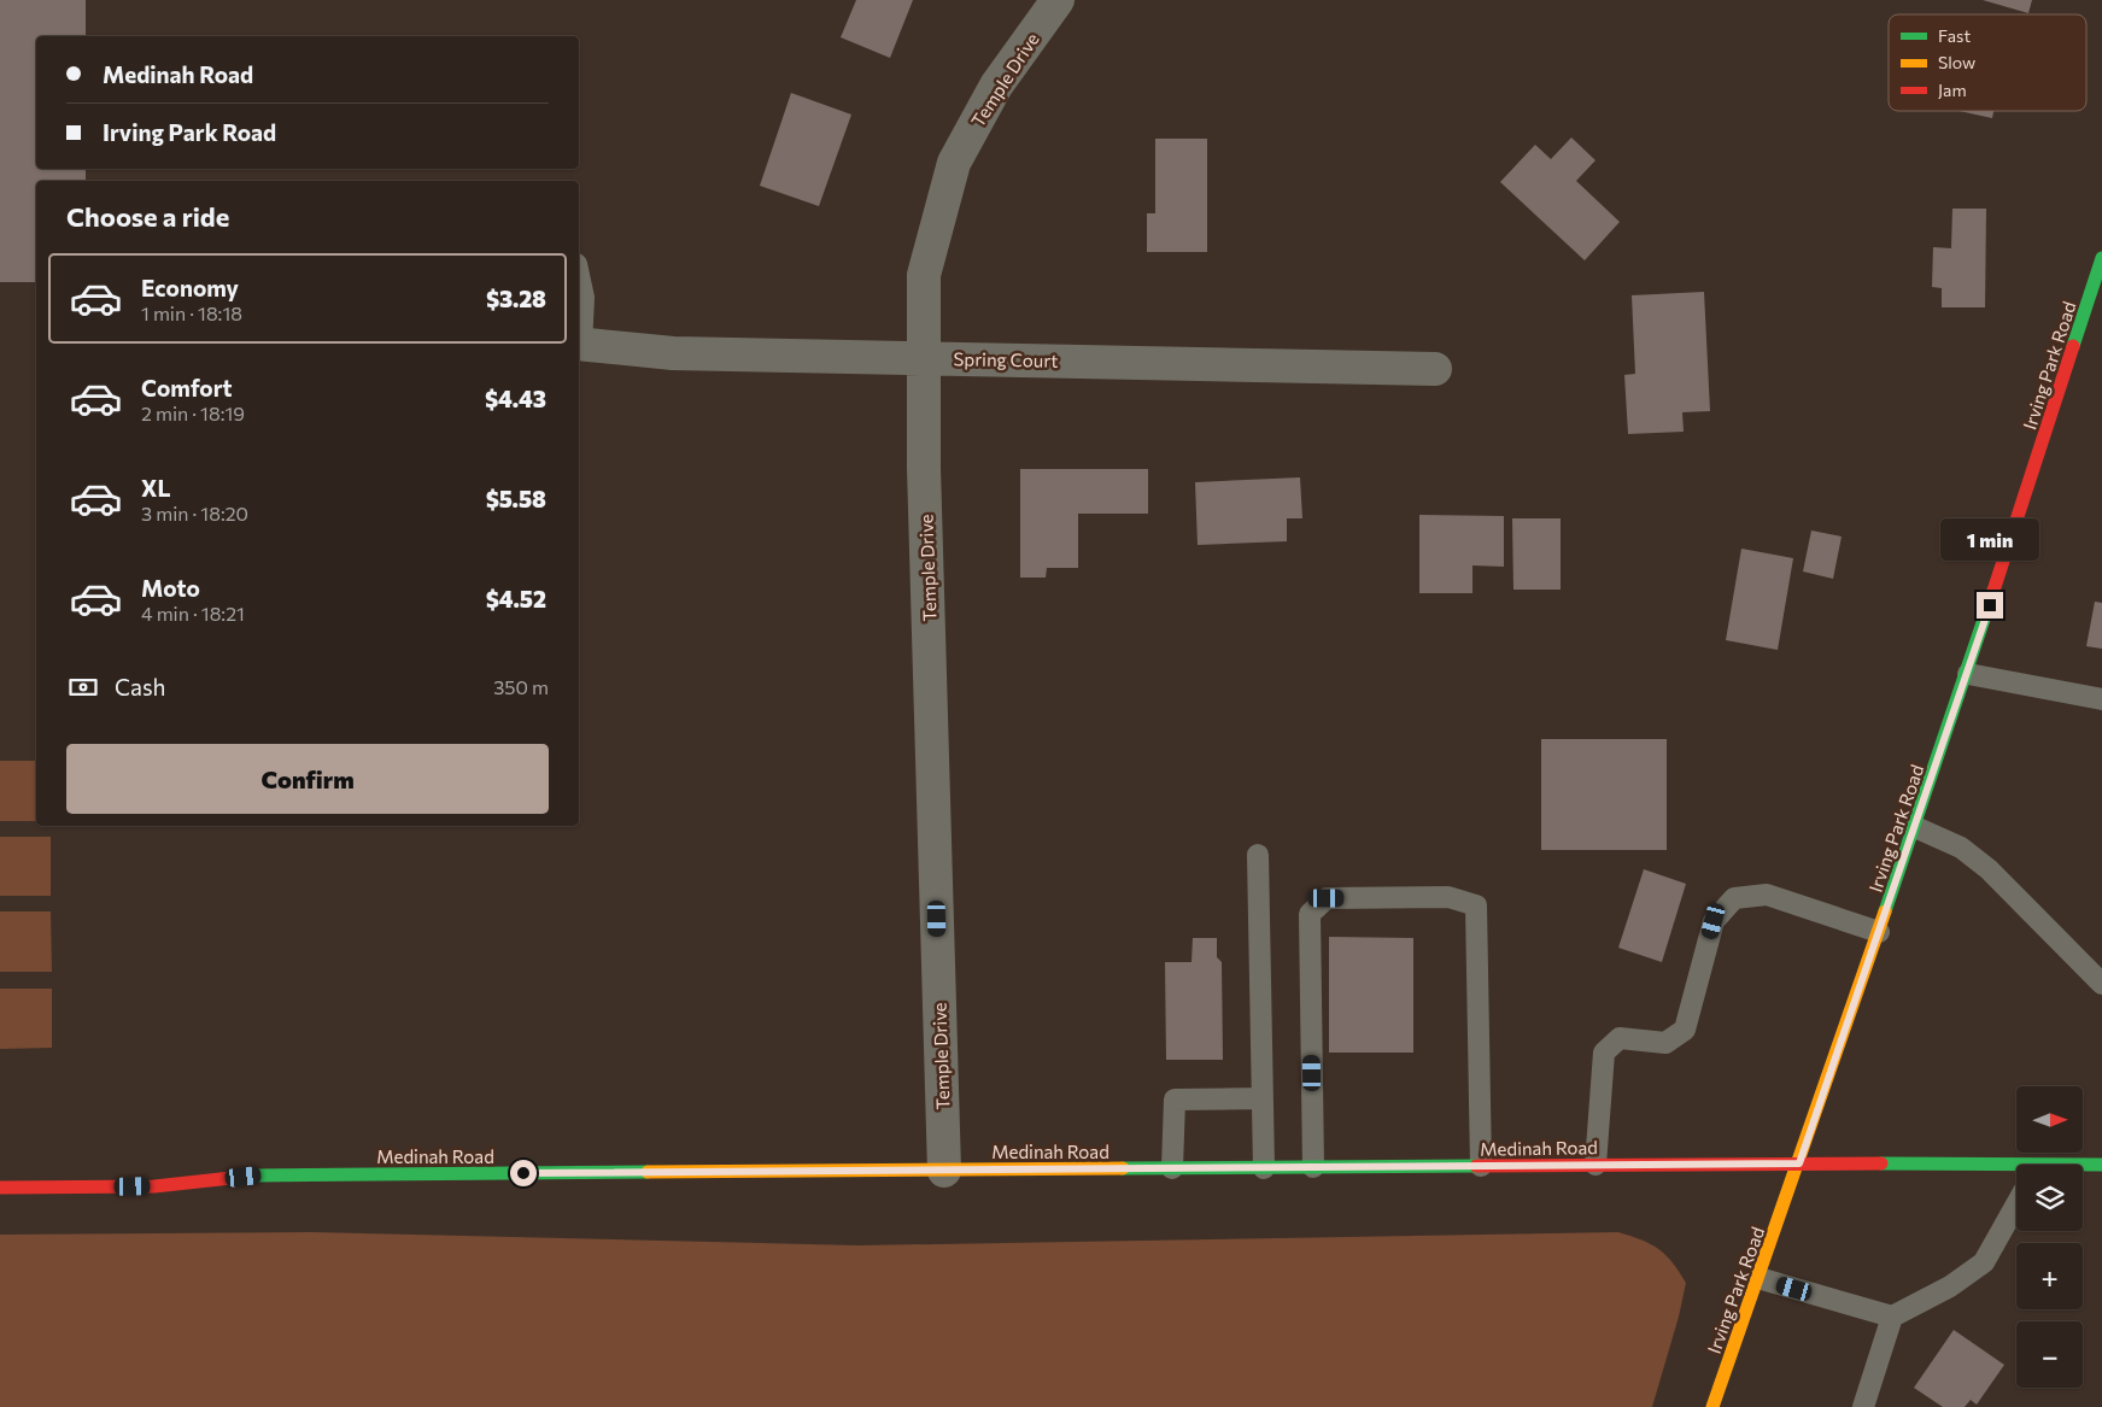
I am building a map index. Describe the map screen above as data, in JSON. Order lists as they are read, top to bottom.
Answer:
{
  "streets": {
    "main road": ["Irving Park Road", "Medinah Road"],
    "street": ["Temple Drive", "Spring Court"]
  },
  "crossings": [
    ["Temple Drive", "Spring Court"],
    ["Temple Drive", "Medinah Road"],
    ["Irving Park Road", "Medinah Road"]
  ],
  "legend": ["Fast", "Slow", "Jam"],
  "north": "right",
  "page": {
    "banner": ["Medinah Road", "Irving Park Road"],
    "heading": "Choose a ride",
    "list": [
      {
        "name": "Economy",
        "note": "1 min · 18:18",
        "value": "$3.28"
      },
      {
        "name": "Comfort",
        "note": "2 min · 18:19",
        "value": "$4.43"
      },
      {
        "name": "XL",
        "note": "3 min · 18:20",
        "value": "$5.58"
      },
      {
        "name": "Moto",
        "note": "4 min · 18:21",
        "value": "$4.52"
      }
    ],
    "bubble": "1 min",
    "pay": ["Cash", "350 m"],
    "buttons": "Confirm",
    "map_buttons": ["+", "−"]
  }
}
